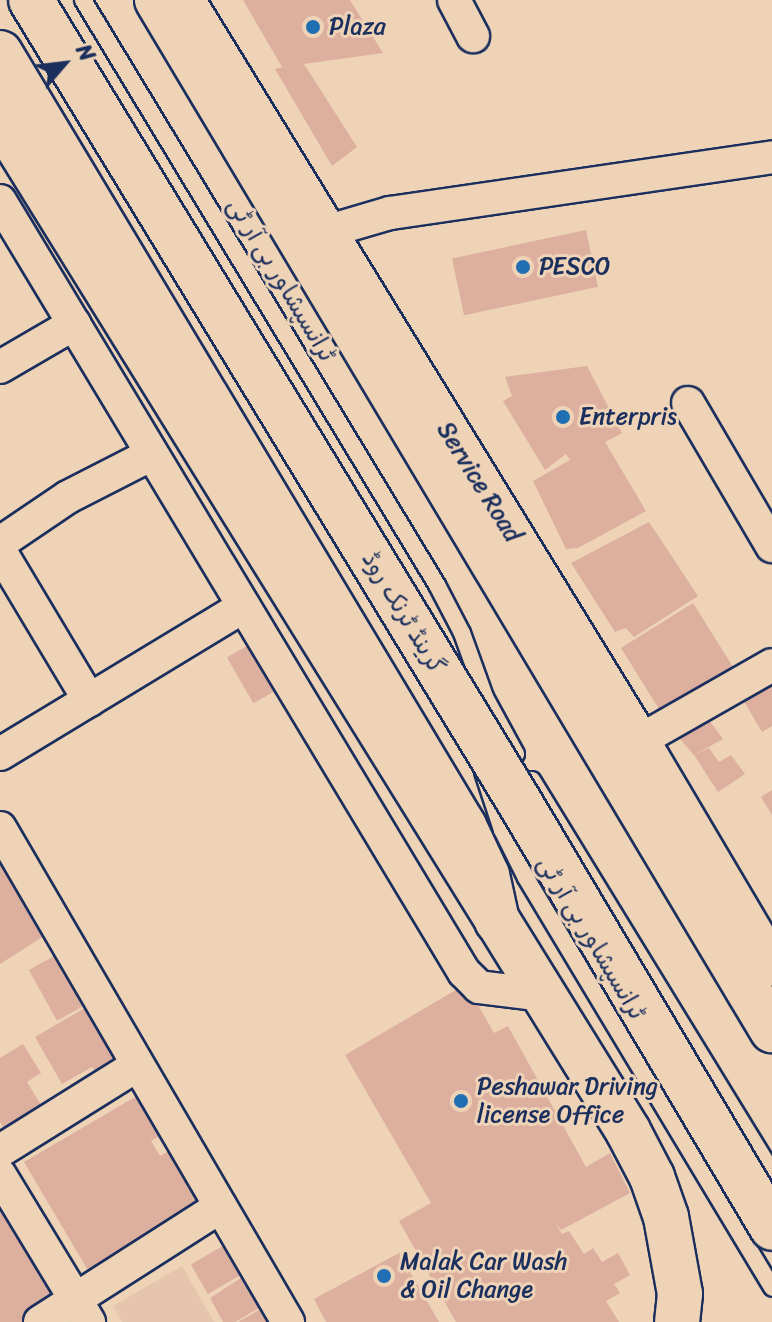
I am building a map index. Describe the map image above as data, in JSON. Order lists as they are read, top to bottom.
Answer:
{
  "streets": {
    "main road": ["گرینڈ ٹرنک روڈ"],
    "street": ["Service Road"],
    "lane": ["ٹرانسپشاور بی آر ٹی"]
  },
  "places": [
    "Plaza",
    "PESCO",
    "Enterpris",
    "Peshawar Driving license Office",
    "Malak Car Wash & Oil Change"
  ],
  "north": "top right"
}
